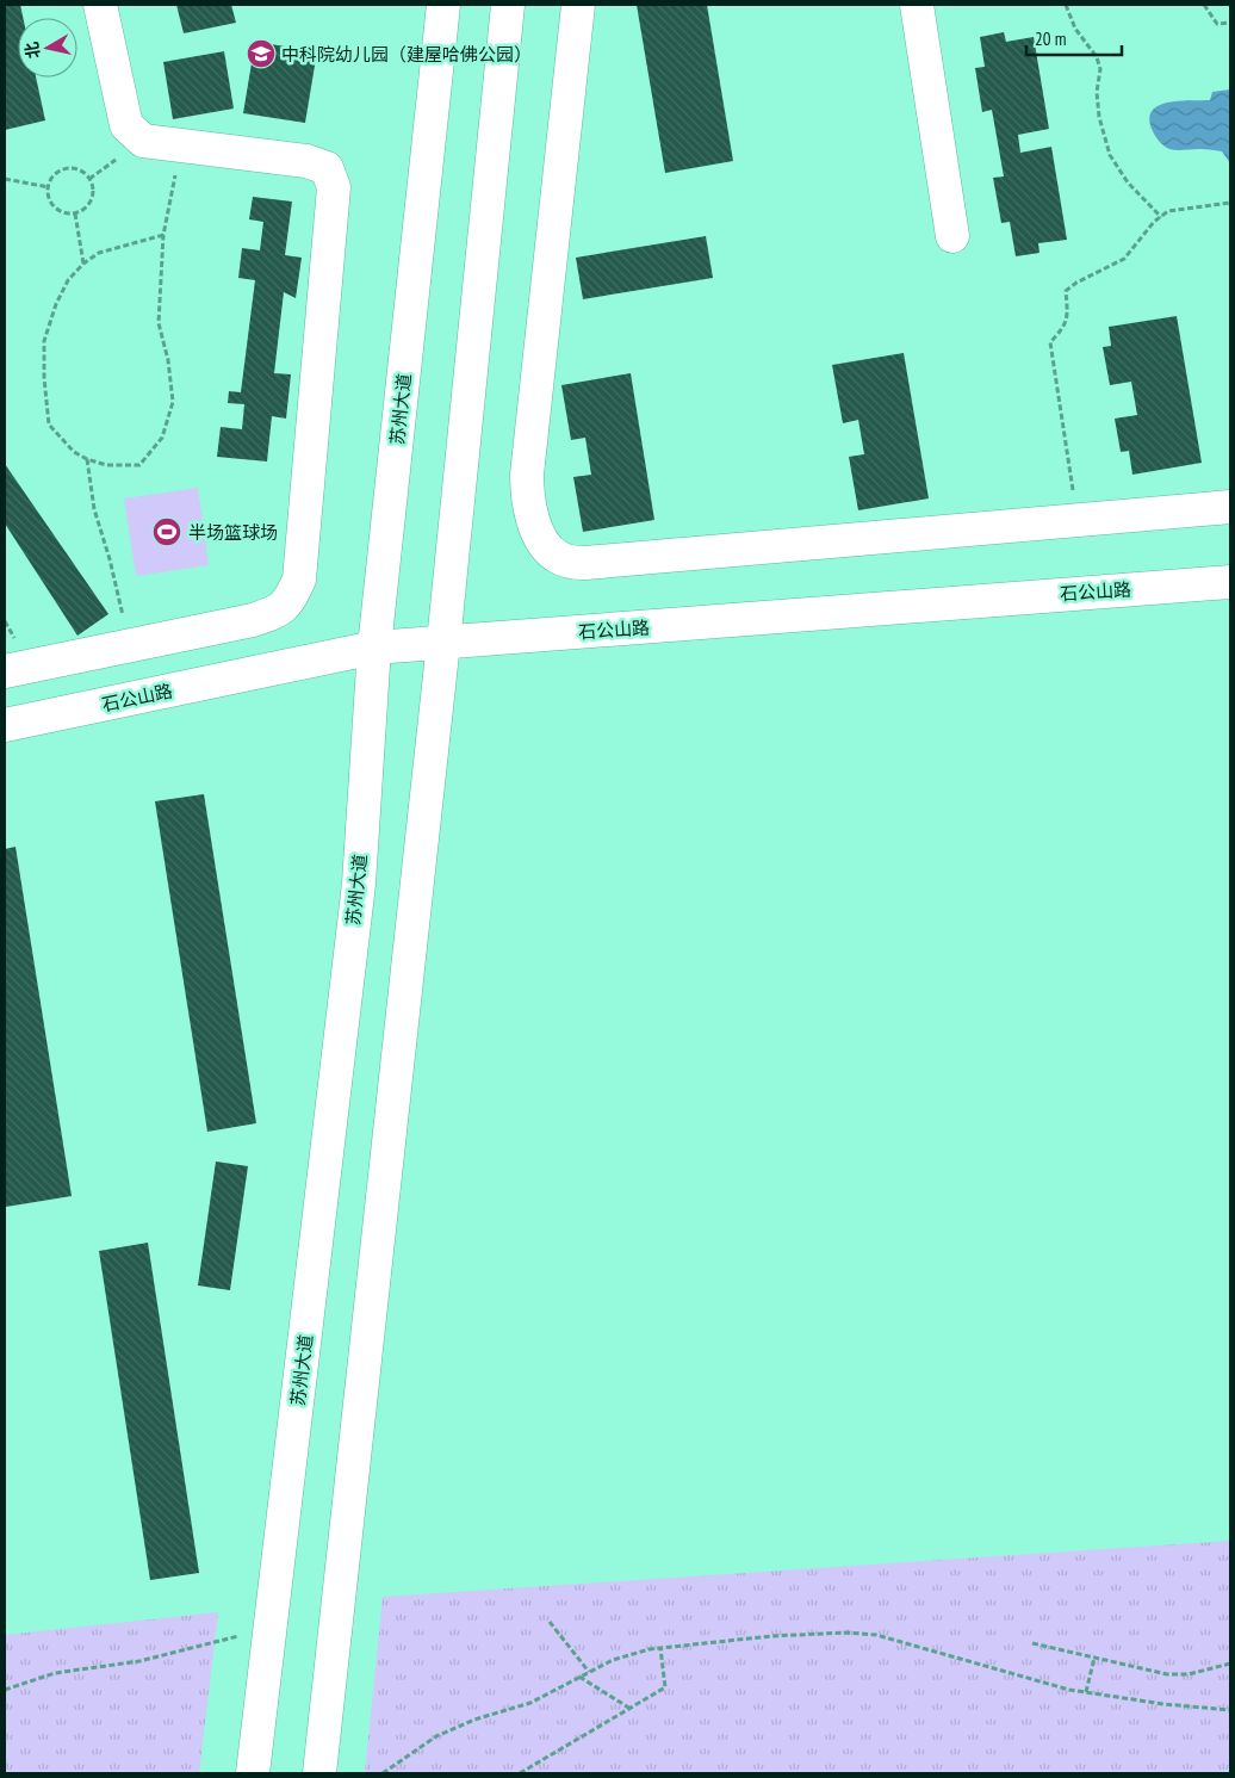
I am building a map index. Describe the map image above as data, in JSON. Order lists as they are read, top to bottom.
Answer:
{
  "streets": {
    "street": ["苏州大道", "石公山路"]
  },
  "crossings": [
    ["苏州大道", "石公山路"]
  ],
  "places": {
    "school or university": ["中科院幼儿园（建屋哈佛公园）"],
    "sports": ["半场篮球场"]
  },
  "scale_bar": "20 m",
  "north": "left"
}
